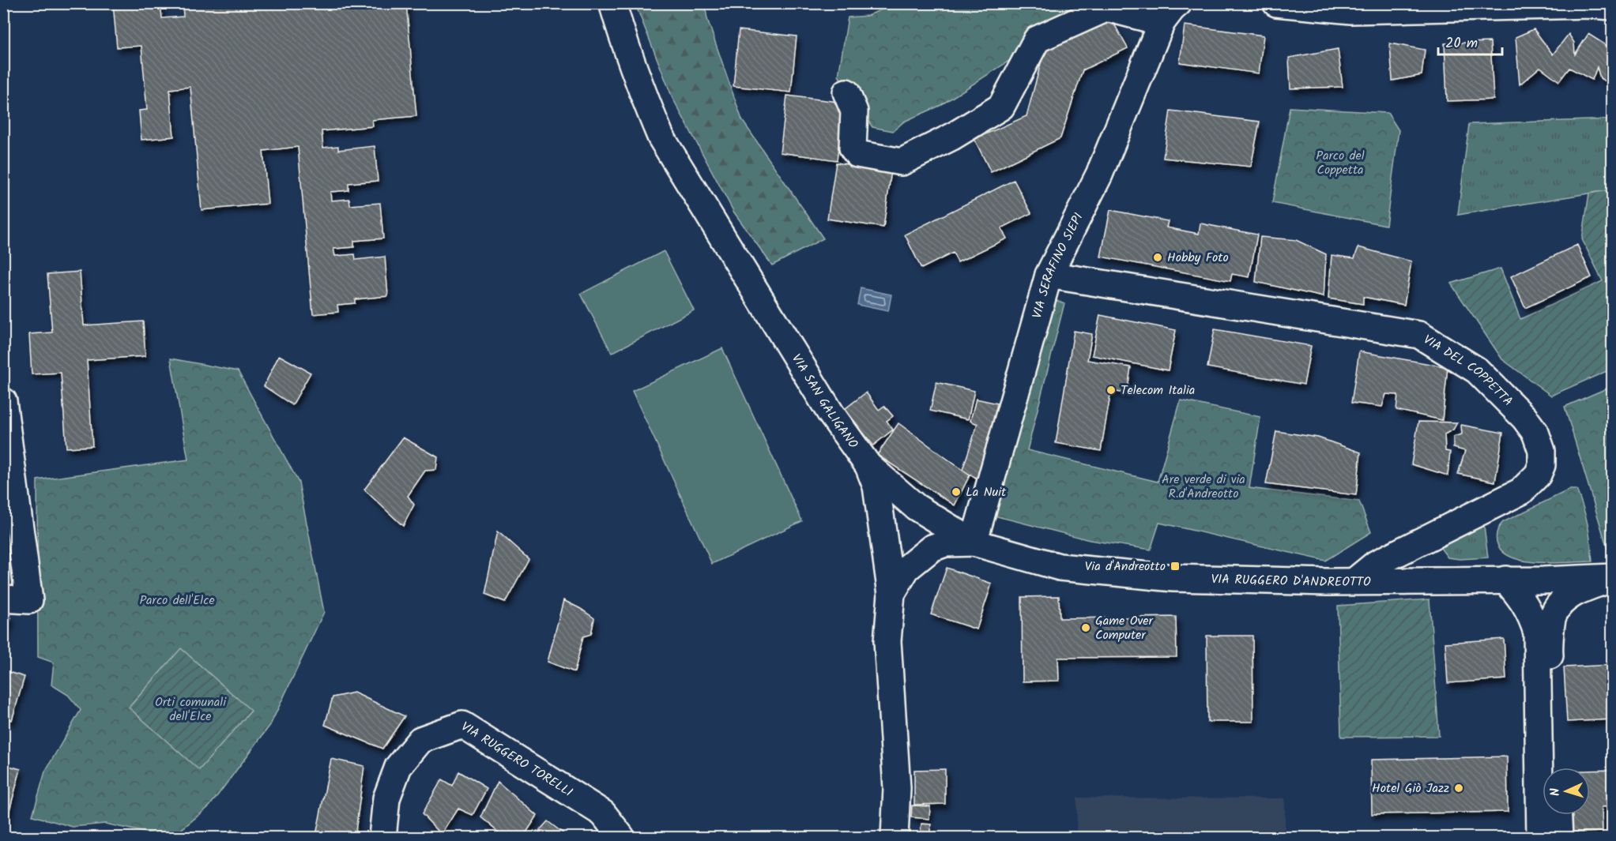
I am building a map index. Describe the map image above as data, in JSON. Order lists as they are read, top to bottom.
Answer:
{
  "streets": {
    "street": [
      "VIA SERAFINO SIEPI",
      "VIA DEL COPPETTA",
      "VIA SAN GALIGANO",
      "VIA RUGGERO D'ANDREOTTO",
      "VIA RUGGERO TORELLI"
    ]
  },
  "crossings": [
    ["VIA SERAFINO SIEPI", "VIA DEL COPPETTA"],
    ["VIA SERAFINO SIEPI", "VIA RUGGERO D'ANDREOTTO"],
    ["VIA DEL COPPETTA", "VIA RUGGERO D'ANDREOTTO"],
    ["VIA SAN GALIGANO", "VIA RUGGERO D'ANDREOTTO"]
  ],
  "parks": [
    "Parco del Coppetta",
    "Are verde di via R.d'Andreotto",
    "Parco dell'Elce",
    "Orti comunali dell'Elce"
  ],
  "places": {
    "other": [
      "Hobby Foto",
      "Telecom Italia",
      "La Nuit",
      "Game Over Computer",
      "Hotel Giò Jazz"
    ],
    "transit": ["Via d'Andreotto"]
  },
  "scale_bar": "20 m",
  "north": "left"
}
